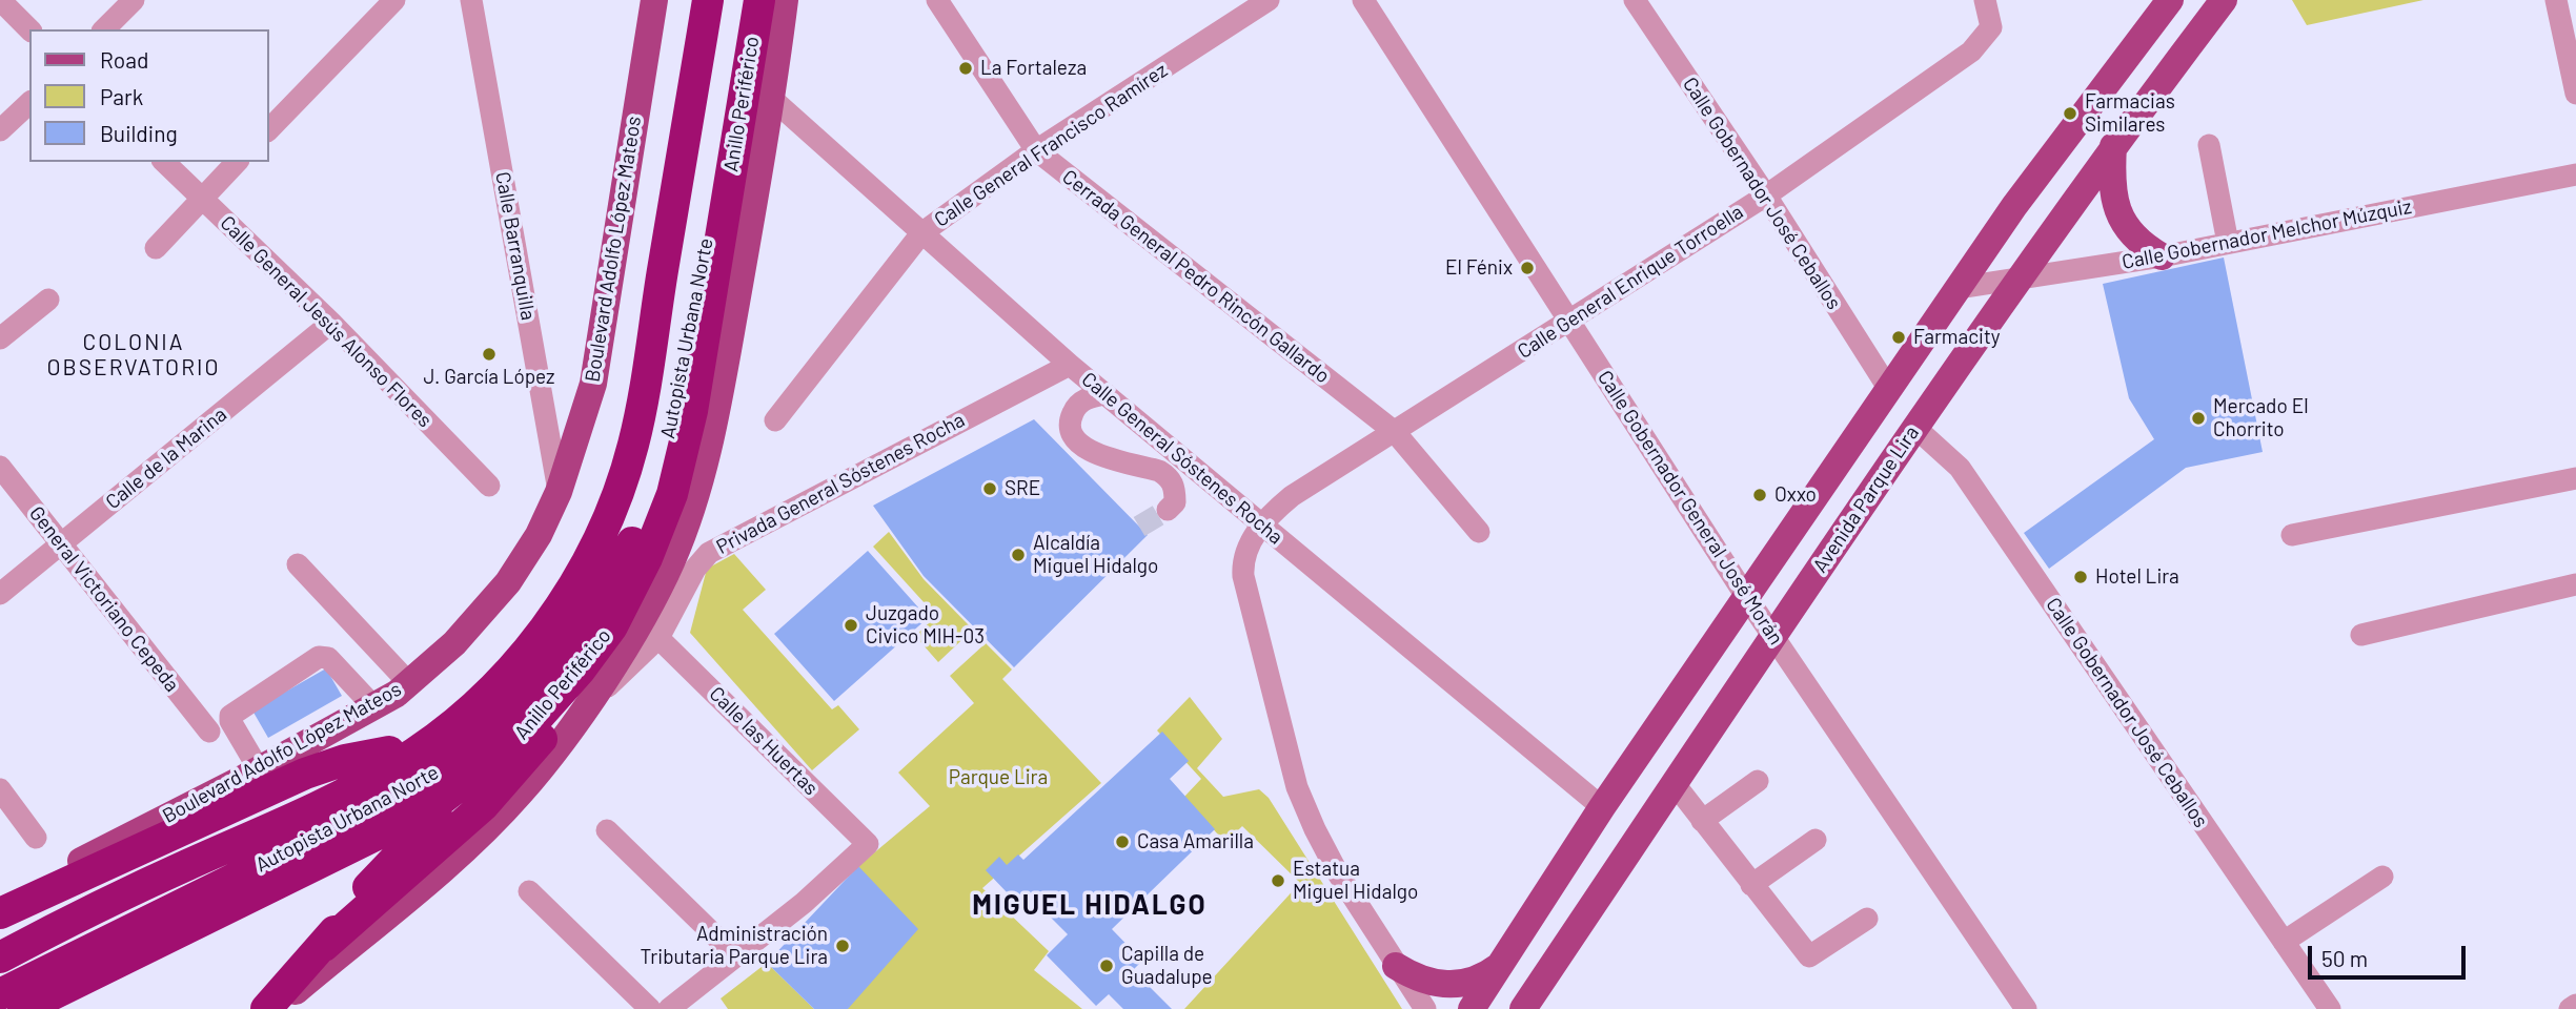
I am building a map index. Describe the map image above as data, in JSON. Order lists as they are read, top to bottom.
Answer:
{
  "streets": {
    "highway": ["Anillo Periférico", "Autopista Urbana Norte"],
    "main road": ["Boulevard Adolfo López Mateos", "Avenida Parque Lira"],
    "street": [
      "Calle General Francisco Ramírez",
      "Calle Gobernador José Ceballos",
      "Calle Gobernador Melchor Múzquiz",
      "Calle Barranquilla",
      "Cerrada General Pedro Rincón Gallardo",
      "Calle General Enrique Torroella",
      "Calle General Jesús Alonso Flores",
      "Calle de la Marina",
      "Calle General Sóstenes Rocha",
      "Privada General Sóstenes Rocha",
      "Calle Gobernador General José Morán",
      "General Victoriano Cepeda",
      "Calle las Huertas"
    ]
  },
  "crossings": [
    ["Anillo Periférico", "Autopista Urbana Norte"],
    ["Calle General Francisco Ramírez", "Cerrada General Pedro Rincón Gallardo"],
    ["Calle General Francisco Ramírez", "Calle General Sóstenes Rocha"],
    ["Calle Gobernador José Ceballos", "Calle General Enrique Torroella"],
    ["Calle Gobernador José Ceballos", "Avenida Parque Lira"],
    ["Calle Gobernador Melchor Múzquiz", "Avenida Parque Lira"],
    ["Calle Barranquilla", "Boulevard Adolfo López Mateos"],
    ["Cerrada General Pedro Rincón Gallardo", "Calle General Enrique Torroella"],
    ["Calle General Enrique Torroella", "Calle General Sóstenes Rocha"],
    ["Calle General Enrique Torroella", "Calle Gobernador General José Morán"],
    ["Calle General Jesús Alonso Flores", "Calle de la Marina"],
    ["Calle de la Marina", "General Victoriano Cepeda"],
    ["Calle General Sóstenes Rocha", "Privada General Sóstenes Rocha"],
    ["Privada General Sóstenes Rocha", "Calle las Huertas"],
    ["Avenida Parque Lira", "Calle Gobernador General José Morán"]
  ],
  "districts": ["COLONIA OBSERVATORIO", "MIGUEL HIDALGO"],
  "parks": ["Parque Lira"],
  "places": [
    "La Fortaleza",
    "Farmacias Similares",
    "El Fénix",
    "Farmacity",
    "J. García López",
    "Mercado El Chorrito",
    "SRE",
    "Oxxo",
    "Alcaldía Miguel Hidalgo",
    "Hotel Lira",
    "Juzgado Civico MIH-03",
    "Casa Amarilla",
    "Estatua Miguel Hidalgo",
    "Administración Tributaria Parque Lira",
    "Capilla de Guadalupe"
  ],
  "legend": ["Road", "Park", "Building"],
  "scale_bar": "50 m"
}
